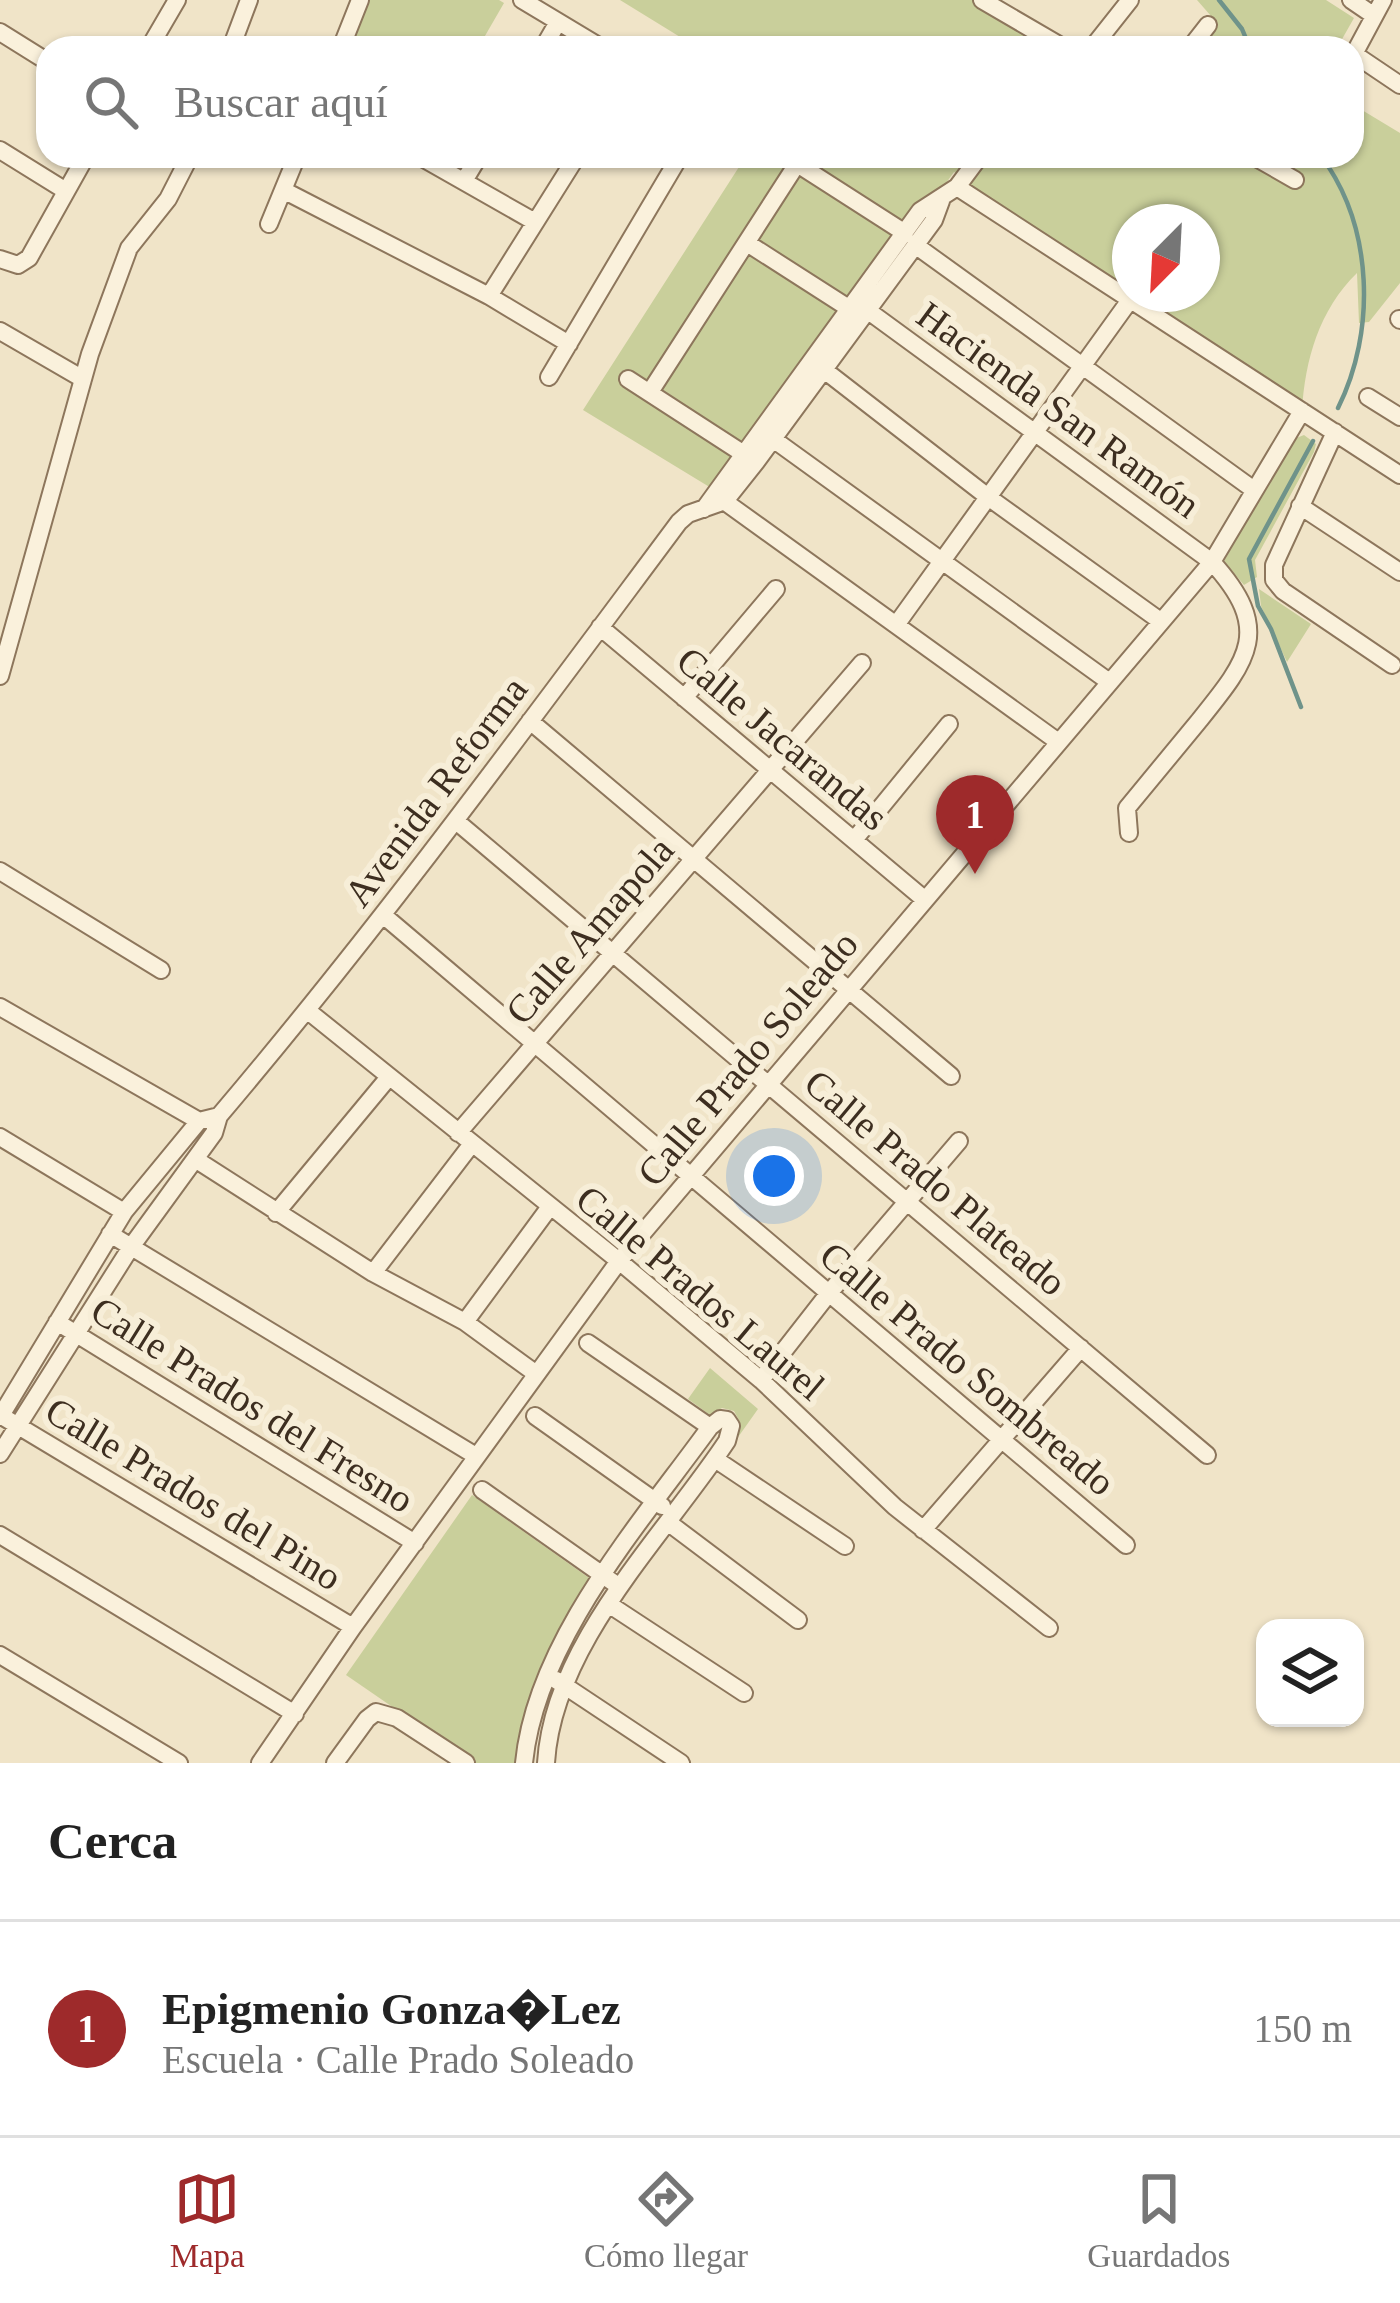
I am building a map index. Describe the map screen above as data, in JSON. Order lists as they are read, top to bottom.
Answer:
{
  "streets": {
    "street": [
      "Hacienda San Ramón",
      "Calle Jacarandas",
      "Avenida Reforma",
      "Calle Amapola",
      "Calle Prado Soleado",
      "Calle Prado Plateado",
      "Calle Prados Laurel",
      "Calle Prado Sombreado",
      "Calle Prados del Fresno",
      "Calle Prados del Pino"
    ]
  },
  "crossings": [
    ["Hacienda San Ramón", "Avenida Reforma"],
    ["Hacienda San Ramón", "Calle Prado Soleado"],
    ["Calle Jacarandas", "Avenida Reforma"],
    ["Calle Jacarandas", "Calle Amapola"],
    ["Calle Jacarandas", "Calle Prado Soleado"],
    ["Avenida Reforma", "Calle Prado Plateado"],
    ["Avenida Reforma", "Calle Prados Laurel"],
    ["Avenida Reforma", "Calle Prado Sombreado"],
    ["Avenida Reforma", "Calle Prados del Fresno"],
    ["Avenida Reforma", "Calle Prados del Pino"],
    ["Calle Amapola", "Calle Prado Plateado"],
    ["Calle Amapola", "Calle Prados Laurel"],
    ["Calle Amapola", "Calle Prado Sombreado"],
    ["Calle Prado Soleado", "Calle Prado Plateado"],
    ["Calle Prado Soleado", "Calle Prados Laurel"],
    ["Calle Prado Soleado", "Calle Prado Sombreado"],
    ["Calle Prado Soleado", "Calle Prados del Fresno"],
    ["Calle Prado Soleado", "Calle Prados del Pino"]
  ],
  "north": "bottom left",
  "page": {
    "search": "Buscar aquí",
    "pins": "1",
    "heading": "Cerca",
    "list": [
      {
        "mark": "1",
        "name": "Epigmenio Gonza�Lez",
        "note": "Escuela · Calle Prado Soleado",
        "value": "150 m"
      }
    ],
    "nav": ["Mapa", "Cómo llegar", "Guardados"]
  }
}
